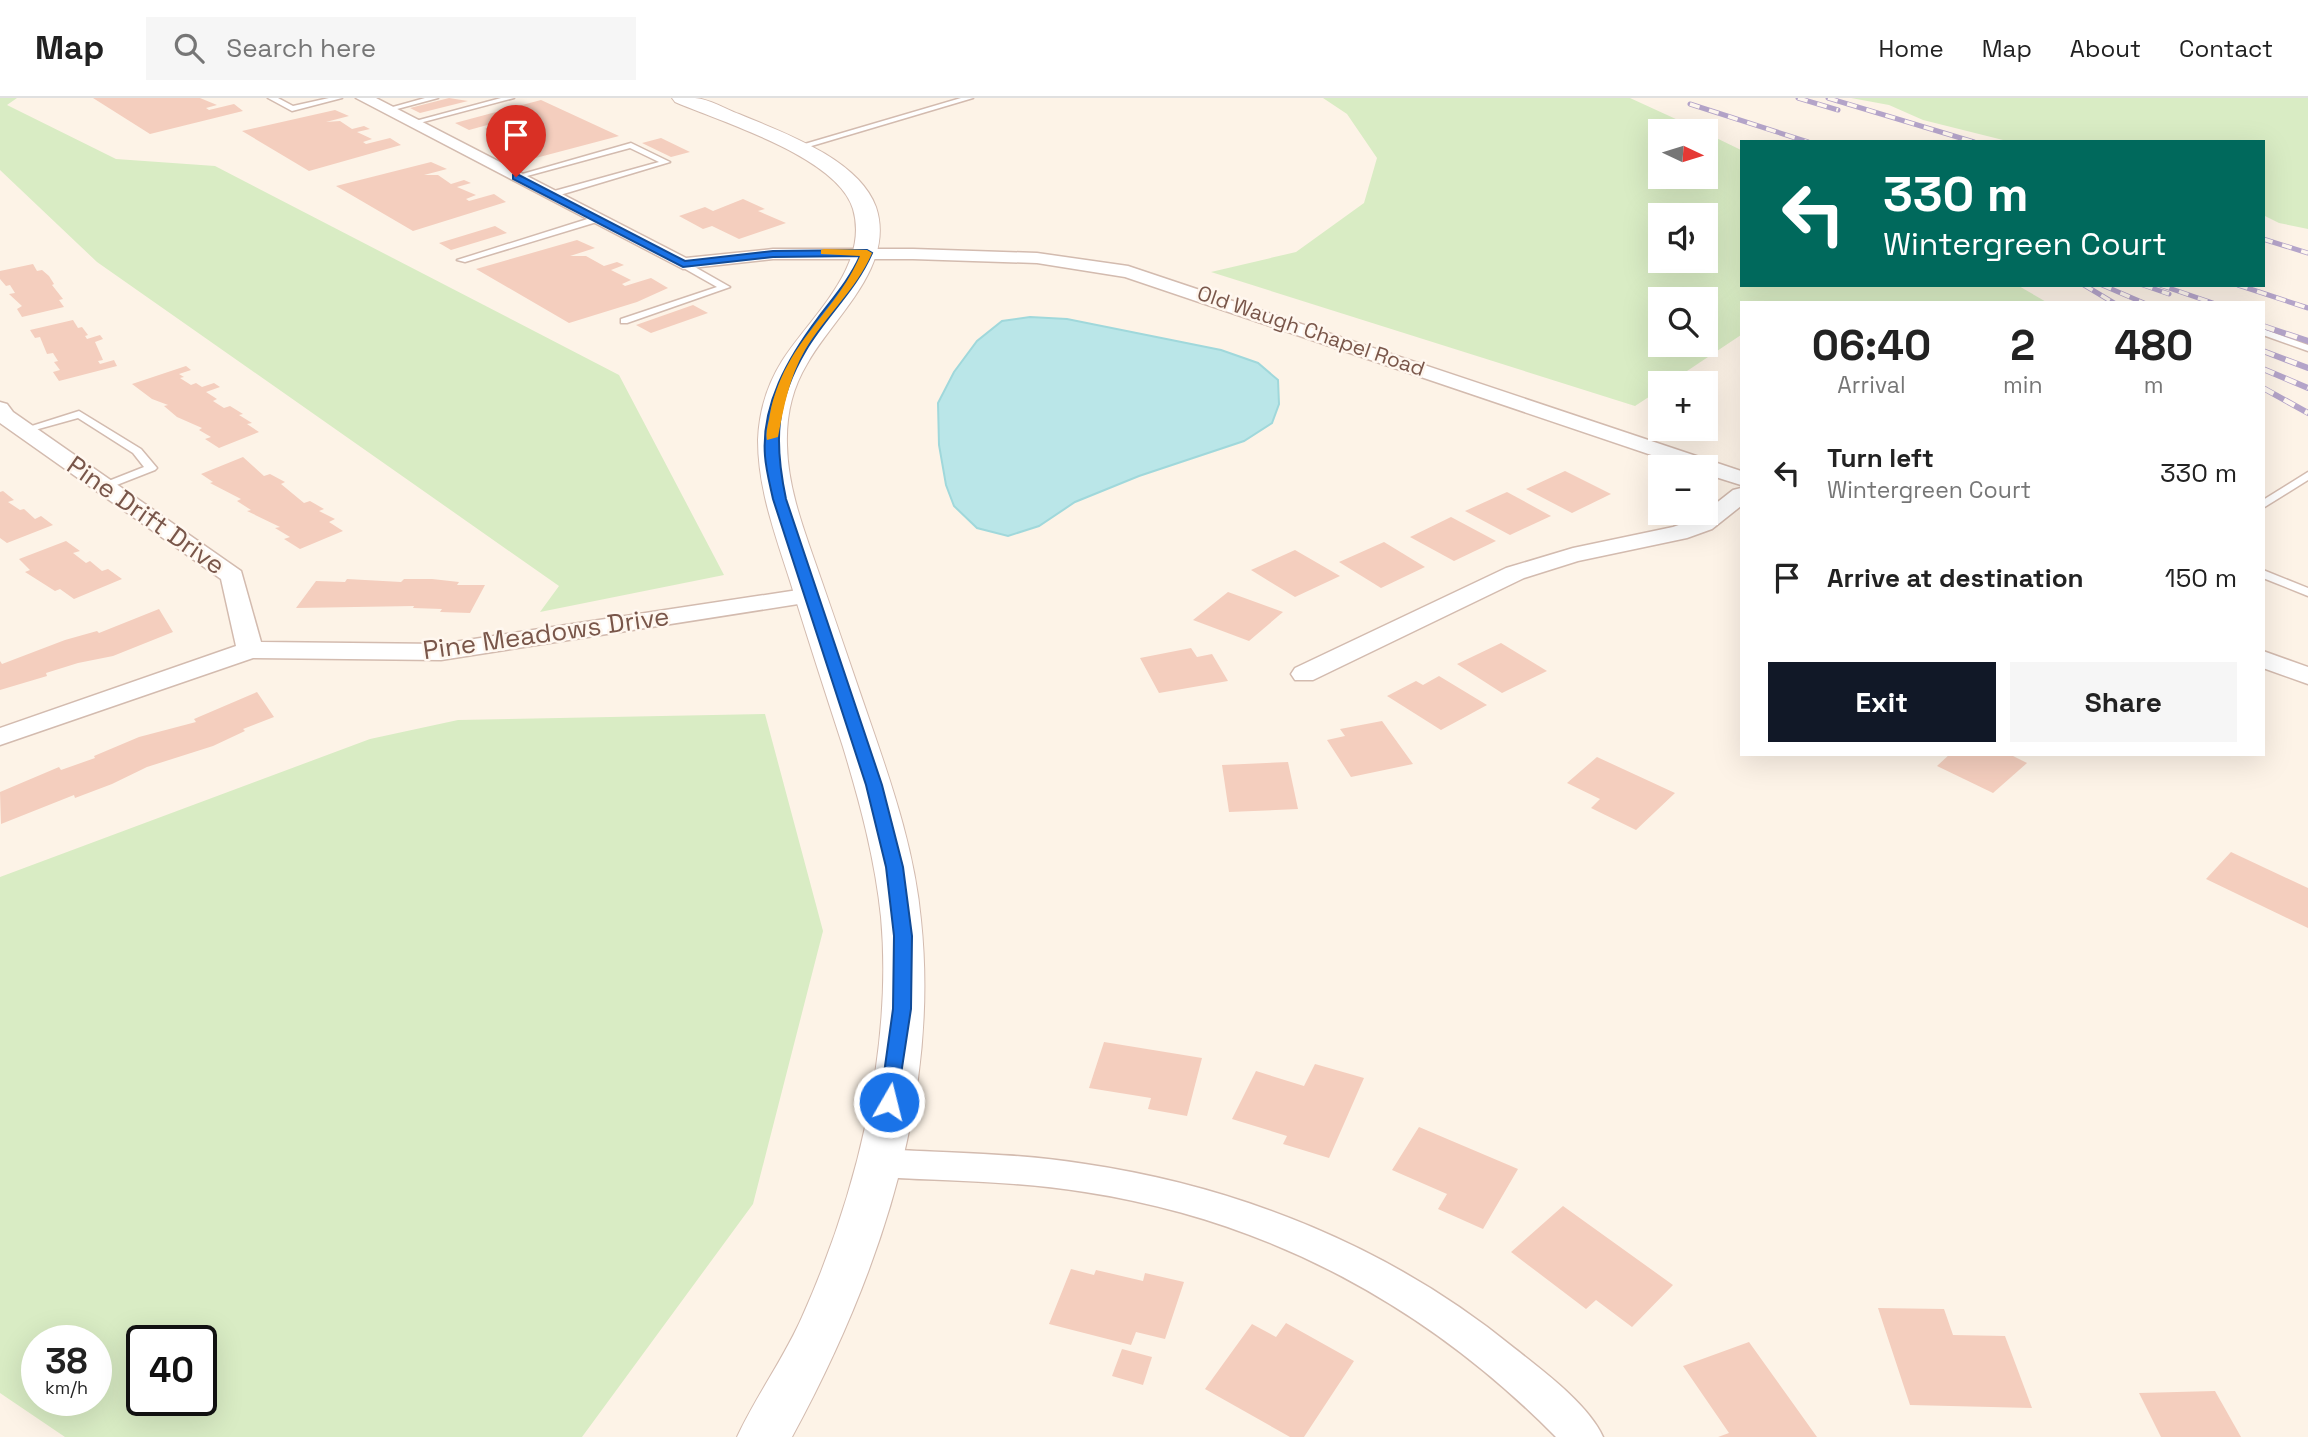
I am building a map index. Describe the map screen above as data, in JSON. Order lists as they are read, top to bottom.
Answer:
{
  "streets": {
    "street": ["Old Waugh Chapel Road", "Pine Drift Drive", "Pine Meadows Drive"]
  },
  "crossings": [
    ["Pine Drift Drive", "Pine Meadows Drive"]
  ],
  "north": "right",
  "page": {
    "header": "Map",
    "search": "Search here",
    "nav": [
      "Home",
      "Map",
      "About",
      "Contact"
    ],
    "map_buttons": ["+", "−"],
    "turn": ["330 m", "Wintergreen Court"],
    "eta": [
      "06:40",
      "Arrival",
      "2",
      "min",
      "480",
      "m"
    ],
    "list": [
      {
        "name": "Turn left",
        "note": "Wintergreen Court",
        "value": "330 m"
      },
      {
        "name": "Arrive at destination",
        "value": "150 m"
      }
    ],
    "buttons": ["Exit", "Share"],
    "speed": "38 km/h",
    "limit": "40"
  }
}
